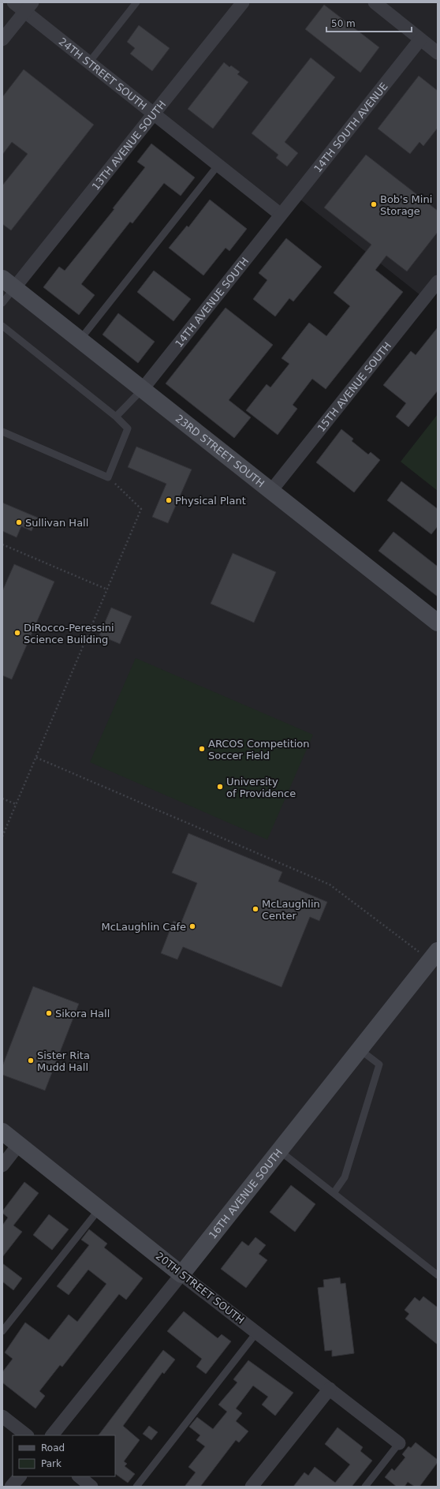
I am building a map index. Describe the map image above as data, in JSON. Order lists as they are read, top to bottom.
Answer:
{
  "streets": {
    "street": [
      "24TH STREET SOUTH",
      "14TH SOUTH AVENUE",
      "13TH AVENUE SOUTH",
      "14TH AVENUE SOUTH",
      "15TH AVENUE SOUTH",
      "23RD STREET SOUTH",
      "16TH AVENUE SOUTH",
      "20TH STREET SOUTH"
    ]
  },
  "crossings": [
    ["24TH STREET SOUTH", "14TH SOUTH AVENUE"],
    ["24TH STREET SOUTH", "13TH AVENUE SOUTH"],
    ["24TH STREET SOUTH", "14TH AVENUE SOUTH"],
    ["14TH SOUTH AVENUE", "14TH AVENUE SOUTH"],
    ["13TH AVENUE SOUTH", "23RD STREET SOUTH"],
    ["14TH AVENUE SOUTH", "23RD STREET SOUTH"],
    ["15TH AVENUE SOUTH", "23RD STREET SOUTH"],
    ["16TH AVENUE SOUTH", "20TH STREET SOUTH"]
  ],
  "places": [
    "Bob's Mini Storage",
    "Physical Plant",
    "Sullivan Hall",
    "DiRocco-Peressini Science Building",
    "ARCOS Competition Soccer Field",
    "University of Providence",
    "McLaughlin Center",
    "McLaughlin Cafe",
    "Sikora Hall",
    "Sister Rita Mudd Hall"
  ],
  "legend": ["Road", "Park"],
  "scale_bar": "50 m"
}
